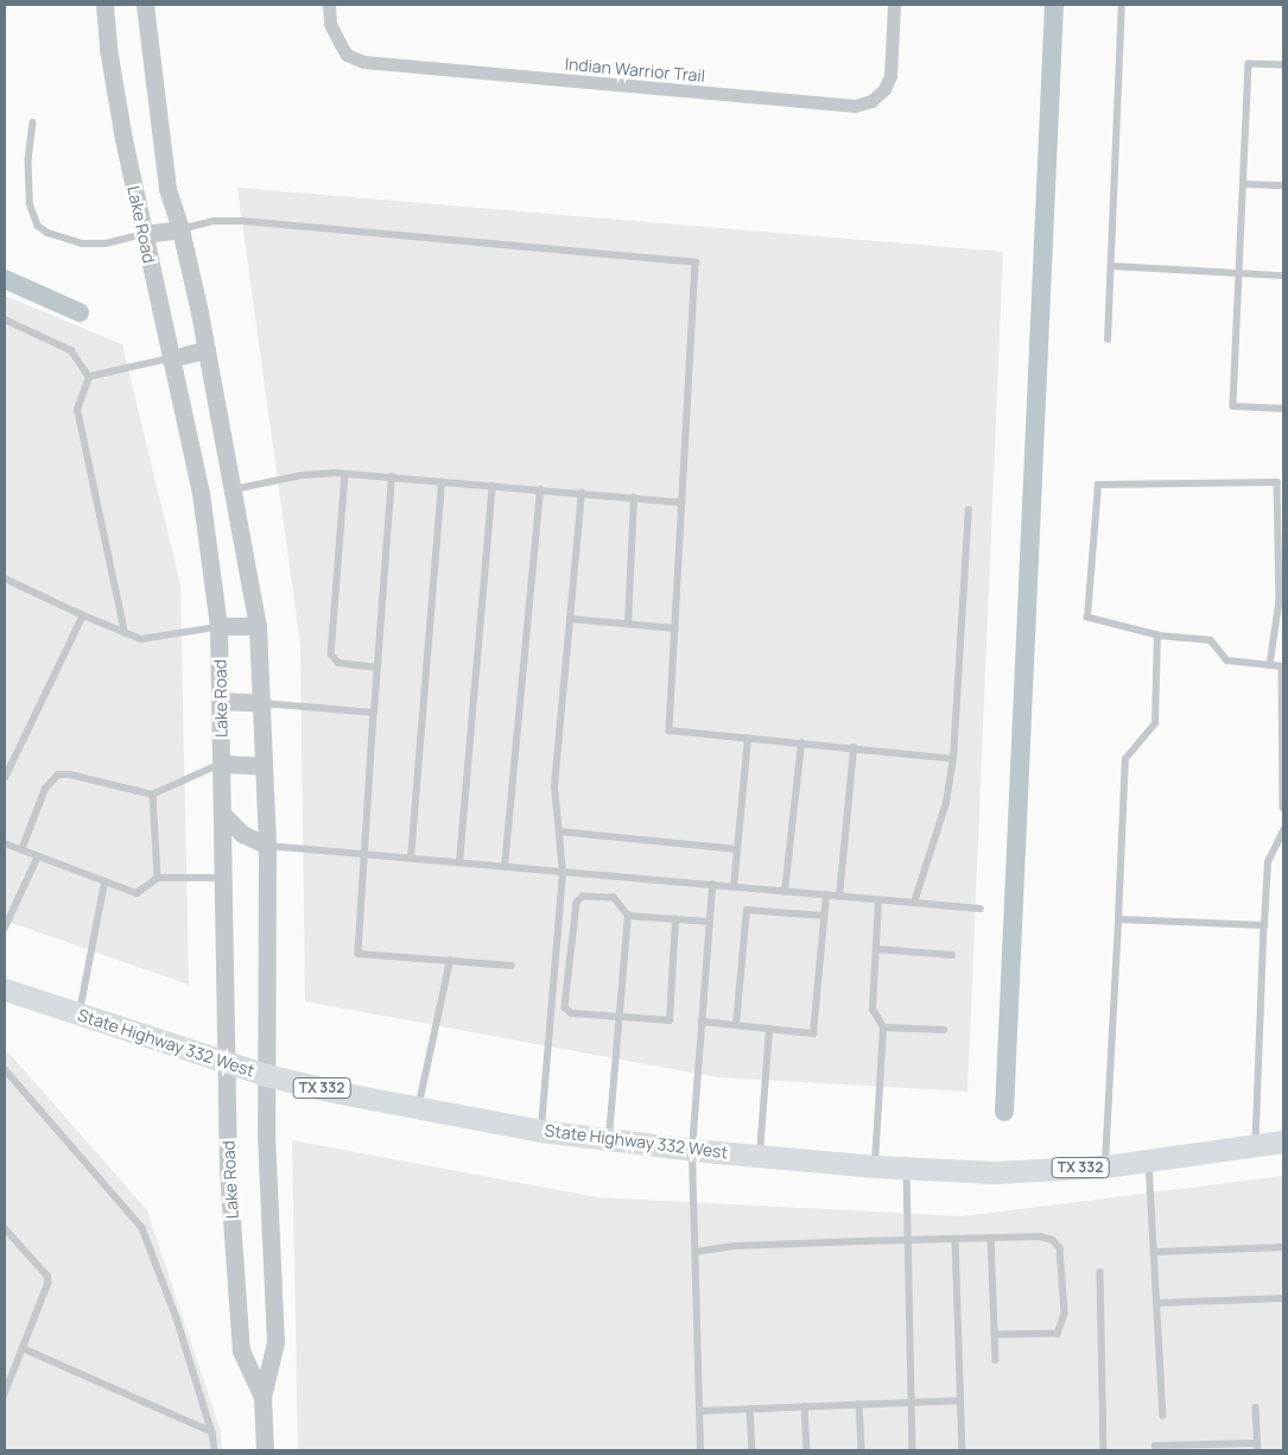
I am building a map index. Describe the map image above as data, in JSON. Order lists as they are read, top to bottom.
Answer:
{
  "streets": {
    "main road": ["State Highway 332 West", "TX 332"],
    "street": ["Indian Warrior Trail", "Lake Road"]
  },
  "crossings": [
    ["Lake Road", "State Highway 332 West"]
  ]
}
